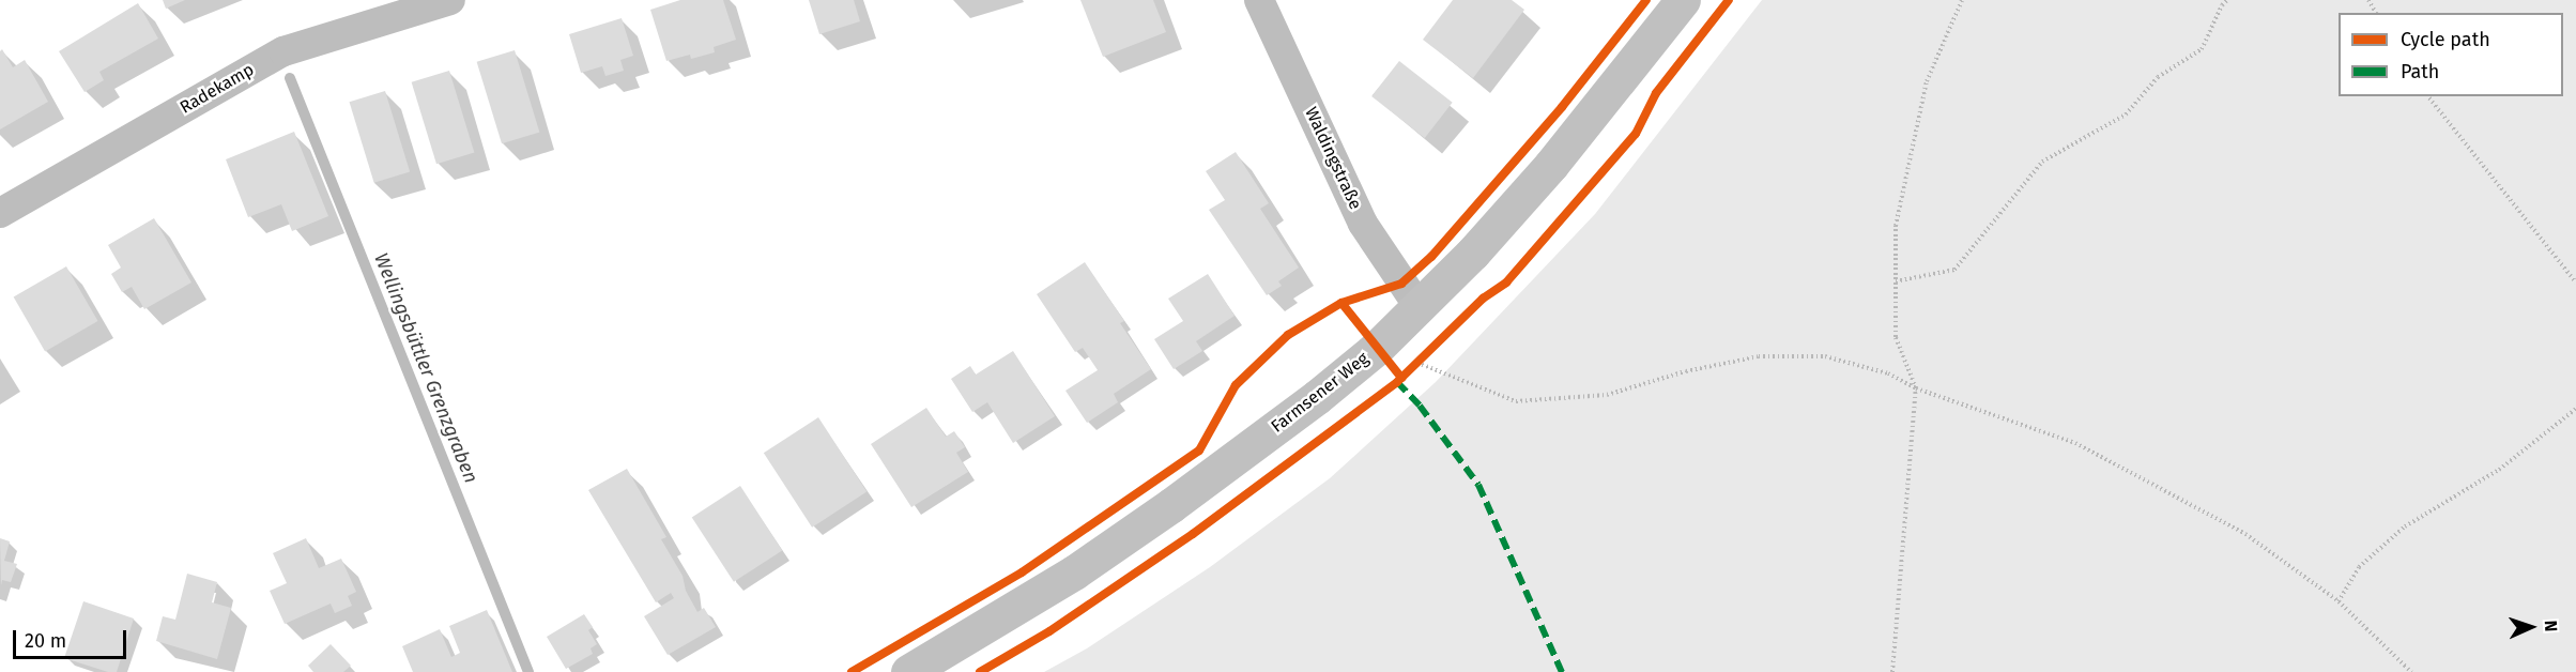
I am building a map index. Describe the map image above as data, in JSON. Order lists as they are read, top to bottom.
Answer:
{
  "streets": {
    "main road": ["Farmsener Weg"],
    "street": ["Radekamp", "Waldingstraße"]
  },
  "crossings": [
    ["Waldingstraße", "Farmsener Weg"]
  ],
  "water": ["Wellingsbüttler Grenzgraben"],
  "legend": ["Cycle path", "Path"],
  "scale_bar": "20 m",
  "north": "right"
}
